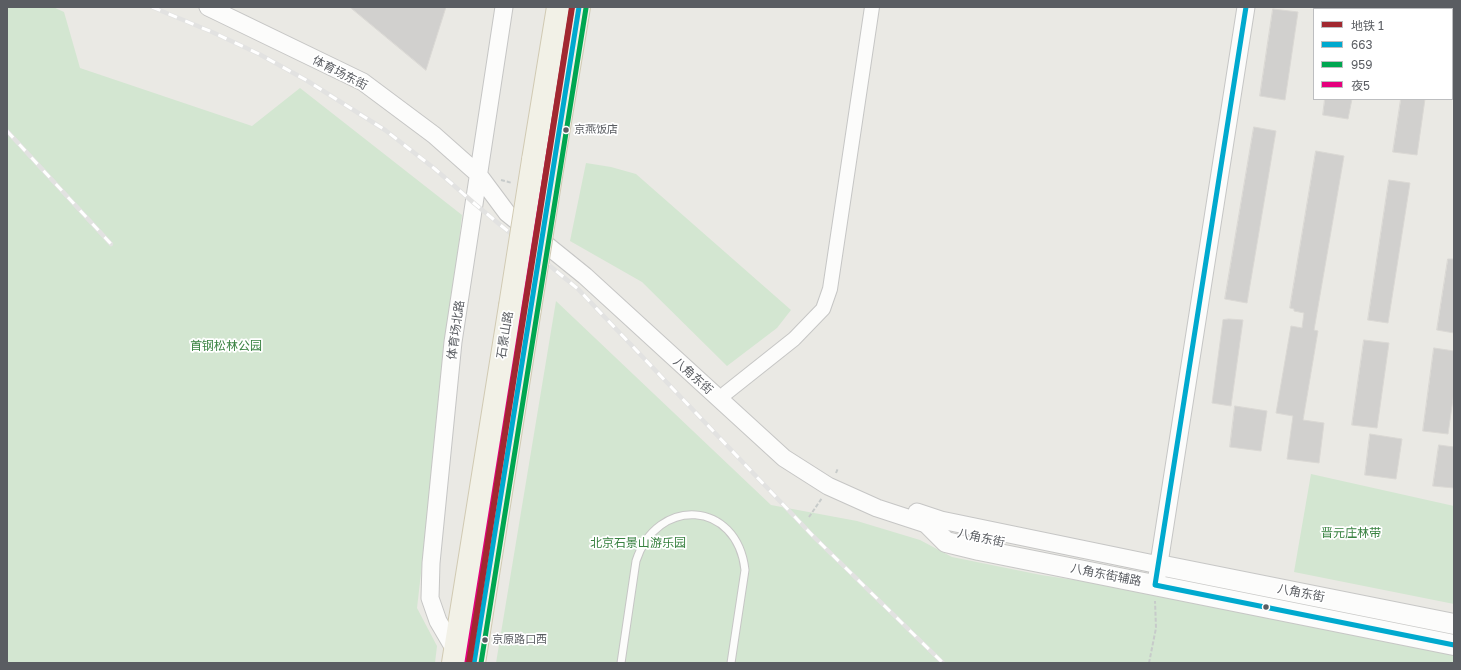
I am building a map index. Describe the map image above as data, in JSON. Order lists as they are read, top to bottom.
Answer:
{
  "streets": {
    "main road": ["石景山路", "八角东街", "八角东街辅路"],
    "street": ["体育场东街", "体育场北路"]
  },
  "crossings": [
    ["体育场东街", "体育场北路"],
    ["体育场东街", "八角东街"],
    ["体育场北路", "石景山路"],
    ["体育场北路", "八角东街"],
    ["八角东街", "八角东街辅路"]
  ],
  "parks": ["首钢松林公园", "晋元庄林带", "北京石景山游乐园"],
  "places": ["京燕饭店", "京原路口西"],
  "lines": [
    "metro line 1",
    "transit line 663",
    "transit line 夜5",
    "transit line 959"
  ],
  "legend": [
    "地铁 1",
    "663",
    "959",
    "夜5"
  ]
}
